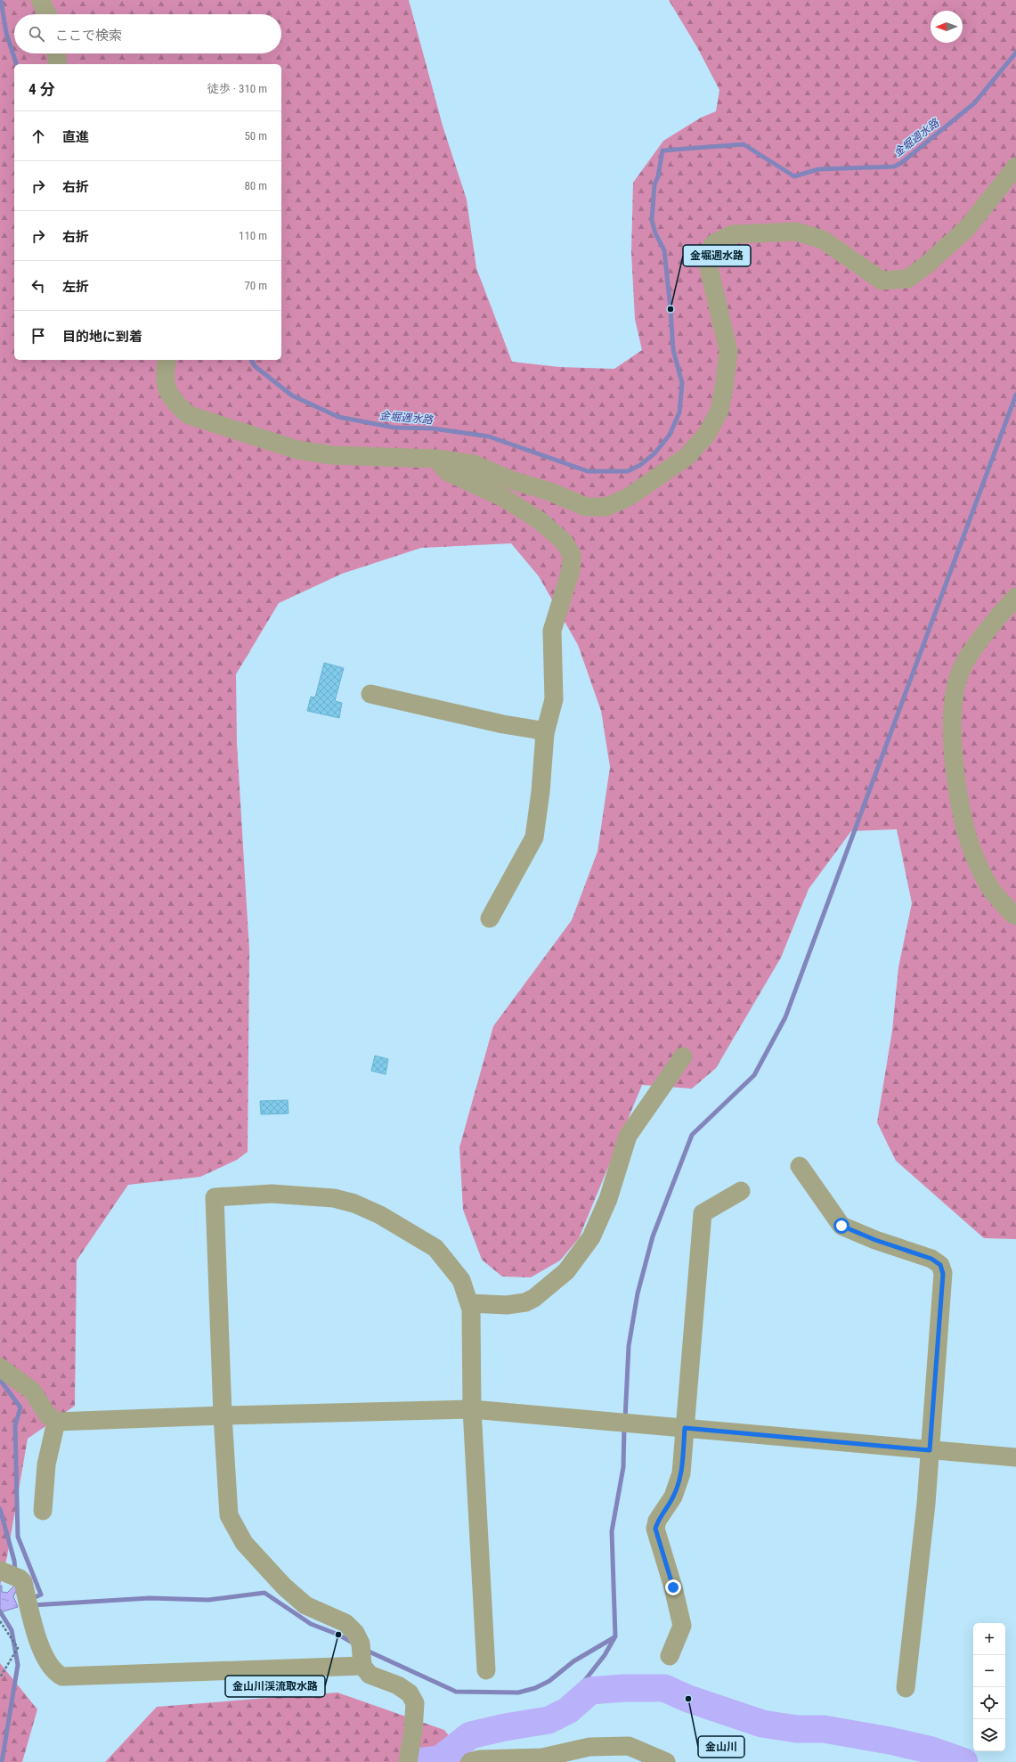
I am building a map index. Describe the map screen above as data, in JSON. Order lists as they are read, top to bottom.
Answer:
{
  "water": ["金堀週水路"],
  "places": ["金堀週水路", "金山川渓流取水路", "金山川"],
  "north": "left",
  "page": {
    "search": "ここで検索",
    "heading": ["4 分", "徒歩 · 310 m"],
    "list": [
      ["直進", "50 m"],
      ["右折", "80 m"],
      ["右折", "110 m"],
      ["左折", "70 m"],
      "目的地に到着"
    ],
    "map_buttons": ["+", "−"]
  }
}
